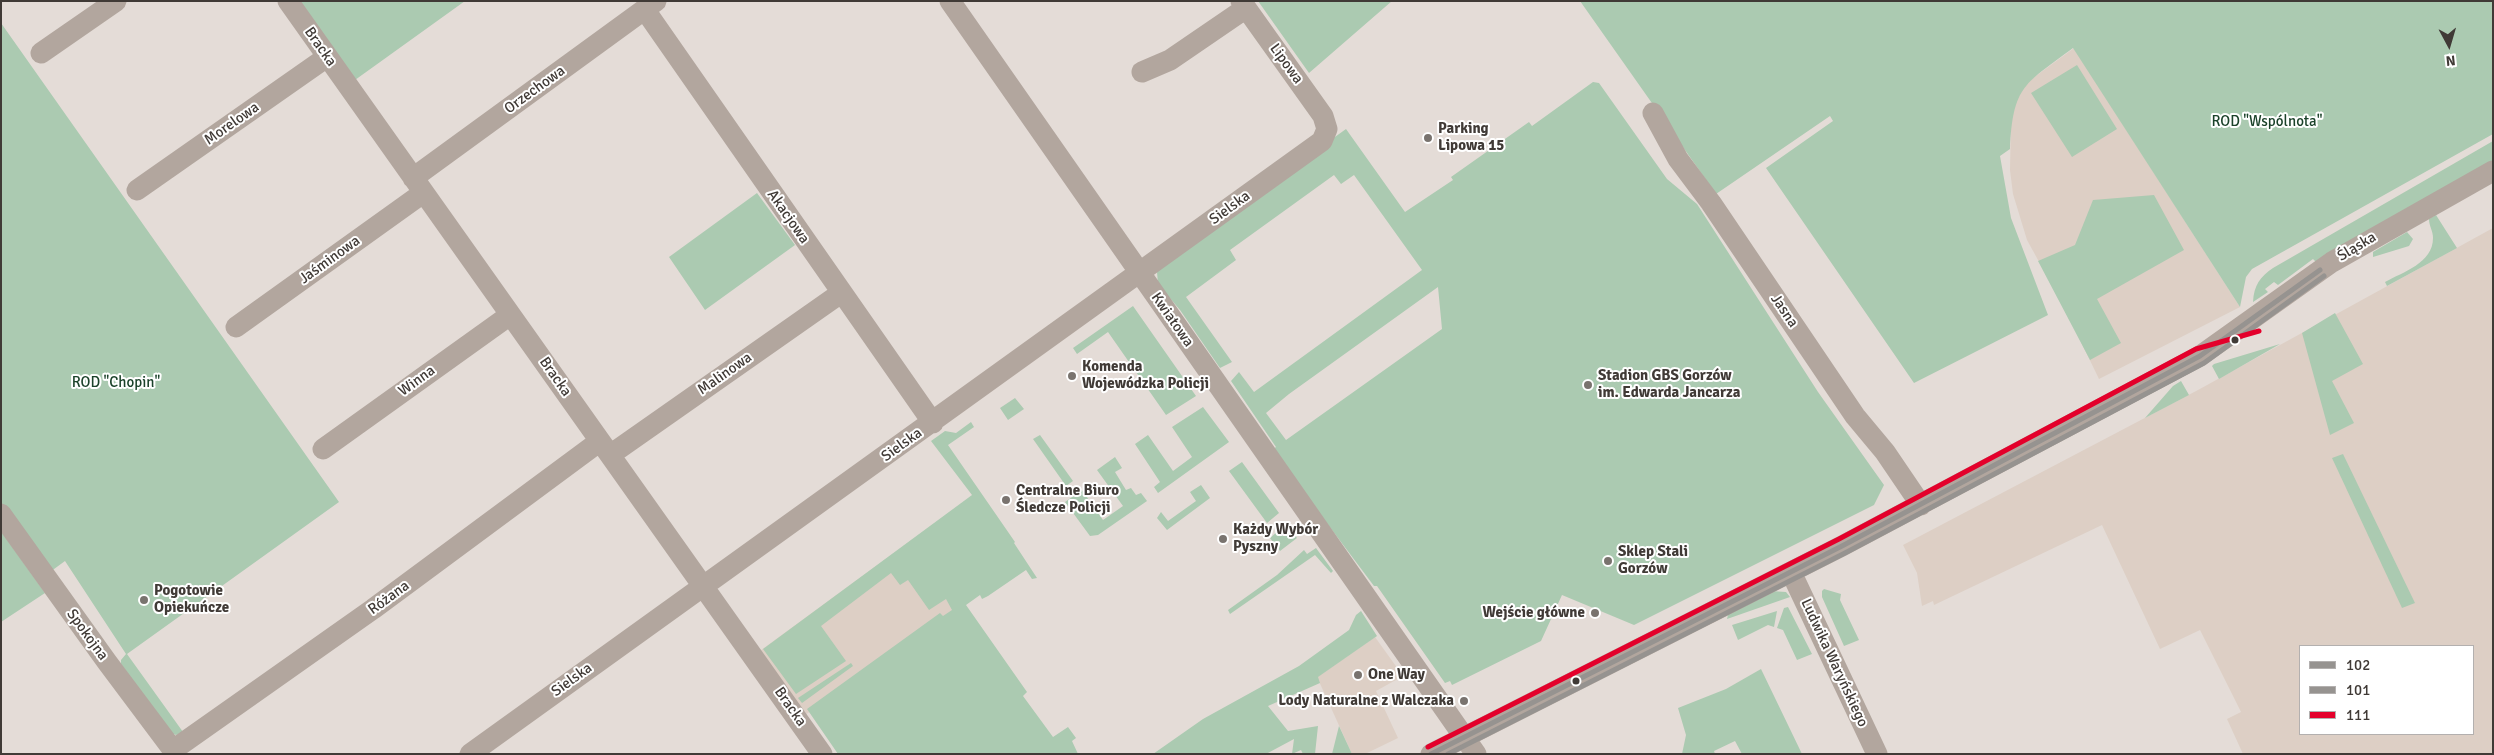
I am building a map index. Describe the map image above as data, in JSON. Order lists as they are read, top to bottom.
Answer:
{
  "streets": {
    "street": [
      "Bracka",
      "Lipowa",
      "Orzechowa",
      "Morelowa",
      "Sielska",
      "Akacjowa",
      "Śląska",
      "Jaśminowa",
      "Jasna",
      "Kwiatowa",
      "Malinowa",
      "Winna",
      "Różana",
      "Spokojna",
      "Ludwika Waryńskiego"
    ]
  },
  "crossings": [
    ["Bracka", "Orzechowa"],
    ["Bracka", "Morelowa"],
    ["Bracka", "Sielska"],
    ["Bracka", "Jaśminowa"],
    ["Bracka", "Malinowa"],
    ["Bracka", "Winna"],
    ["Bracka", "Różana"],
    ["Lipowa", "Sielska"],
    ["Orzechowa", "Akacjowa"],
    ["Orzechowa", "Jaśminowa"],
    ["Sielska", "Akacjowa"],
    ["Sielska", "Kwiatowa"],
    ["Akacjowa", "Malinowa"],
    ["Śląska", "Jasna"],
    ["Śląska", "Kwiatowa"],
    ["Śląska", "Ludwika Waryńskiego"],
    ["Malinowa", "Różana"],
    ["Różana", "Spokojna"]
  ],
  "parks": ["ROD \"Wspólnota\"", "ROD \"Chopin\""],
  "places": [
    "Parking Lipowa 15",
    "Komenda Wojewódzka Policji",
    "Stadion GBS Gorzów im. Edwarda Jancarza",
    "Centralne Biuro Śledcze Policji",
    "Każdy Wybór Pyszny",
    "Sklep Stali Gorzów",
    "Pogotowie Opiekuńcze",
    "Wejście główne",
    "One Way",
    "Lody Naturalne z Walczaka"
  ],
  "lines": ["transit line 102", "transit line 101", "transit line 111"],
  "legend": ["102", "101", "111"],
  "north": "bottom"
}
